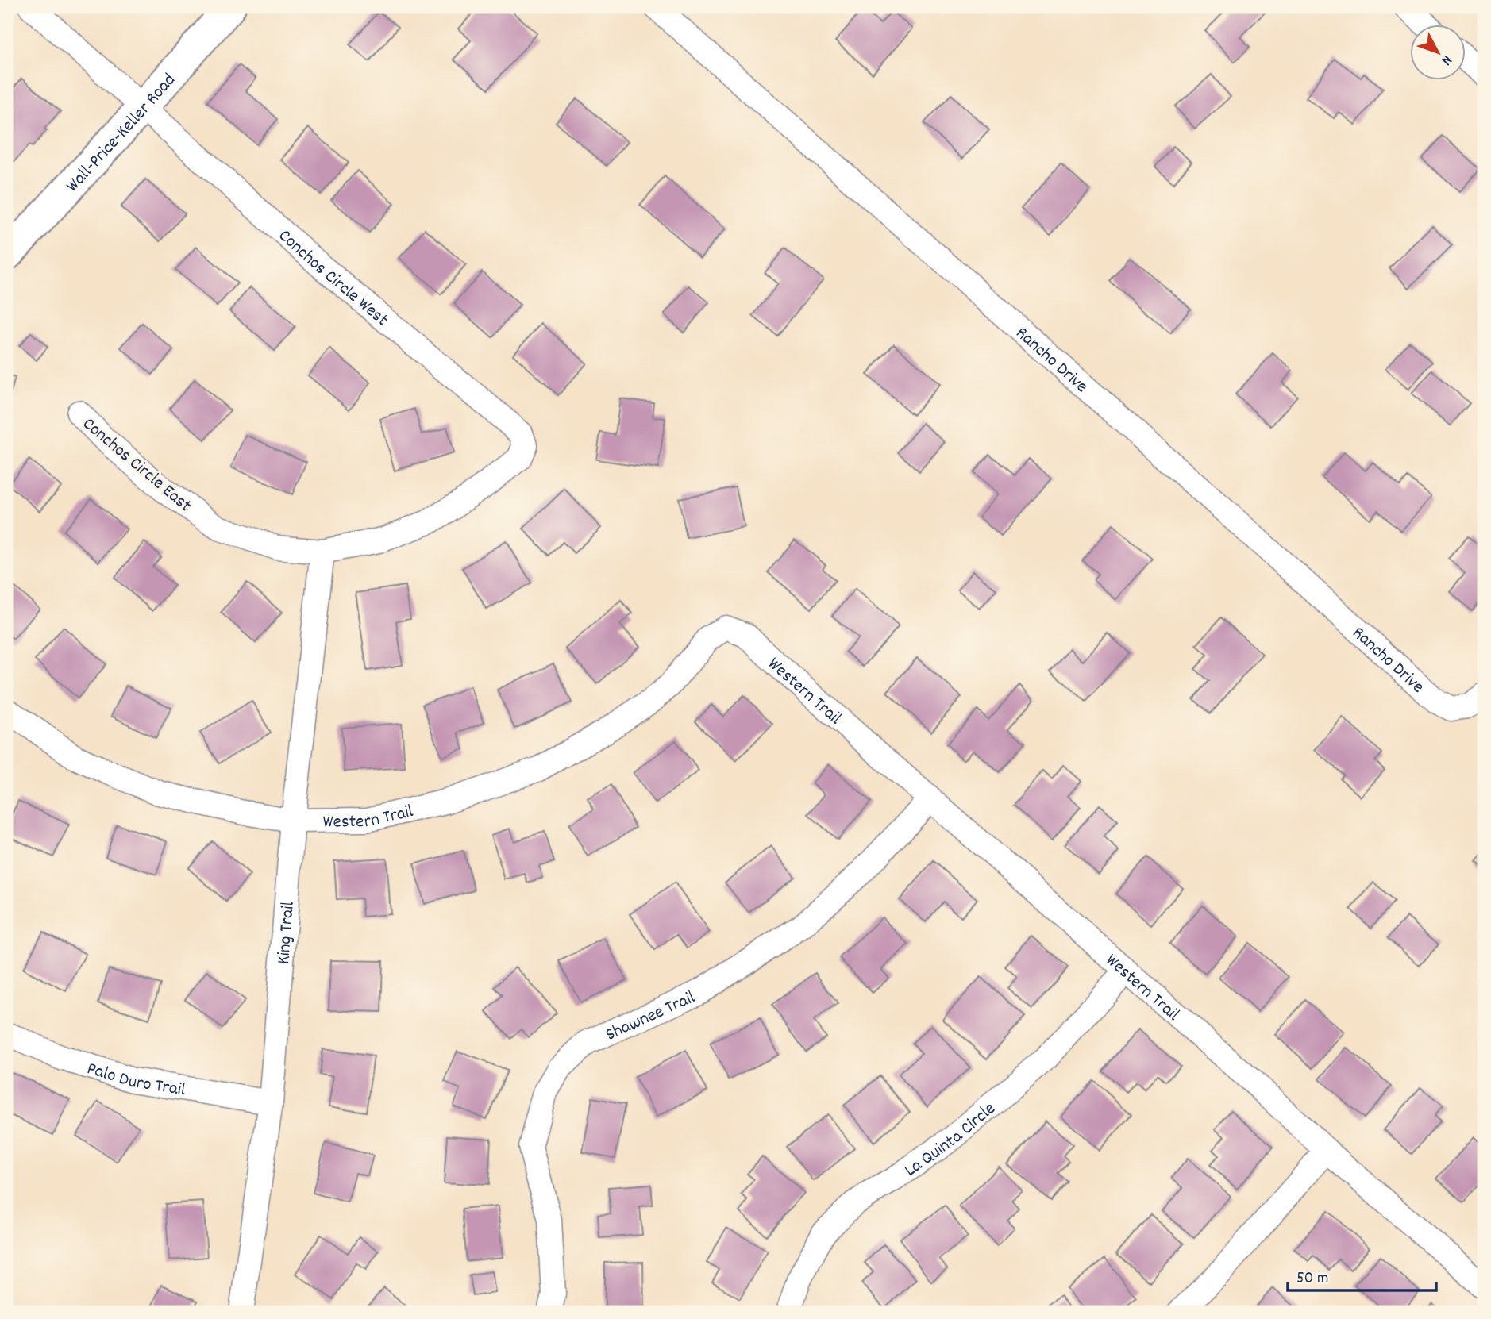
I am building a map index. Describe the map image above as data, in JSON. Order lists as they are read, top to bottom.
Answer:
{
  "streets": {
    "street": [
      "Wall-Price-Keller Road",
      "Conchos Circle West",
      "Rancho Drive",
      "Conchos Circle East",
      "Western Trail",
      "King Trail",
      "Shawnee Trail",
      "Palo Duro Trail",
      "La Quinta Circle"
    ]
  },
  "crossings": [
    ["Wall-Price-Keller Road", "Conchos Circle West"],
    ["Conchos Circle West", "Conchos Circle East"],
    ["Conchos Circle East", "King Trail"],
    ["Western Trail", "King Trail"],
    ["Western Trail", "Shawnee Trail"],
    ["Western Trail", "La Quinta Circle"],
    ["King Trail", "Palo Duro Trail"]
  ],
  "scale_bar": "50 m",
  "north": "bottom right"
}
